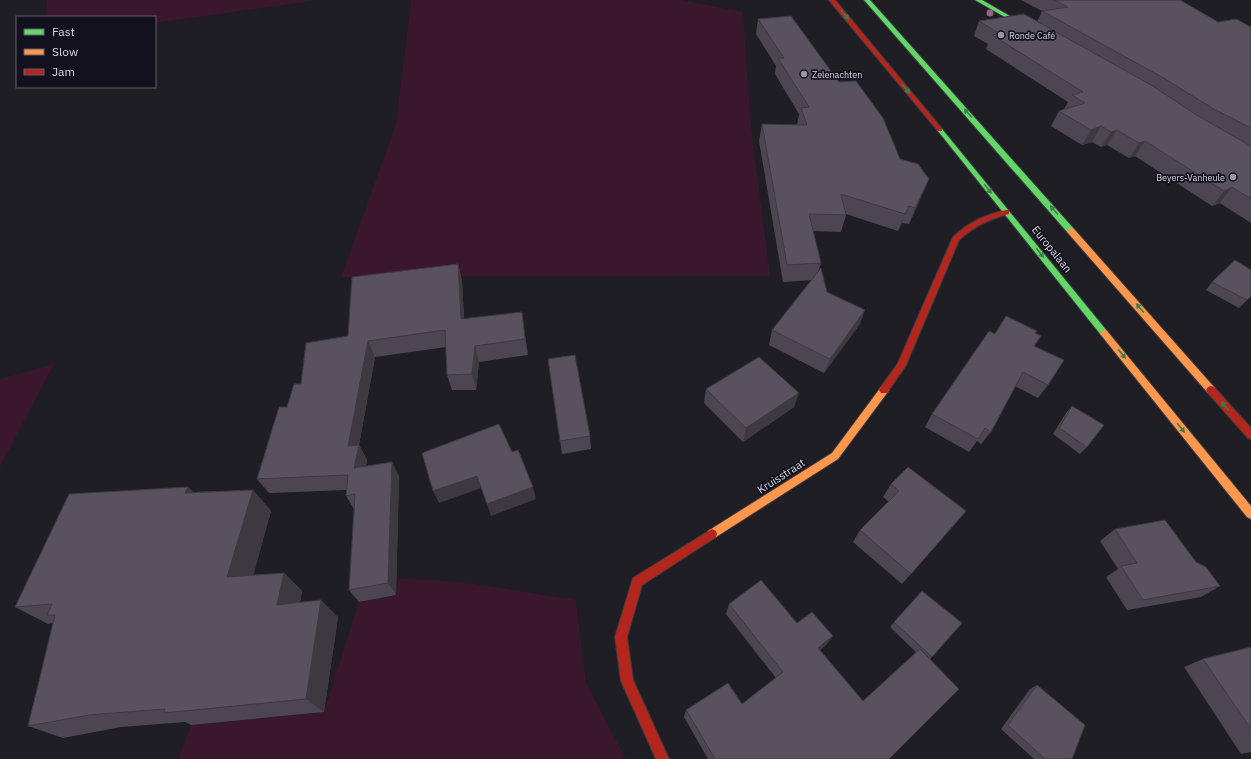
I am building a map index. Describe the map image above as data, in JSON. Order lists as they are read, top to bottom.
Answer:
{
  "streets": {
    "main road": ["Europalaan", "Kruisstraat"]
  },
  "crossings": [
    ["Europalaan", "Kruisstraat"]
  ],
  "places": ["Ronde Café", "Zelenachten", "Beyers-Vanheule"],
  "legend": ["Fast", "Slow", "Jam"]
}
